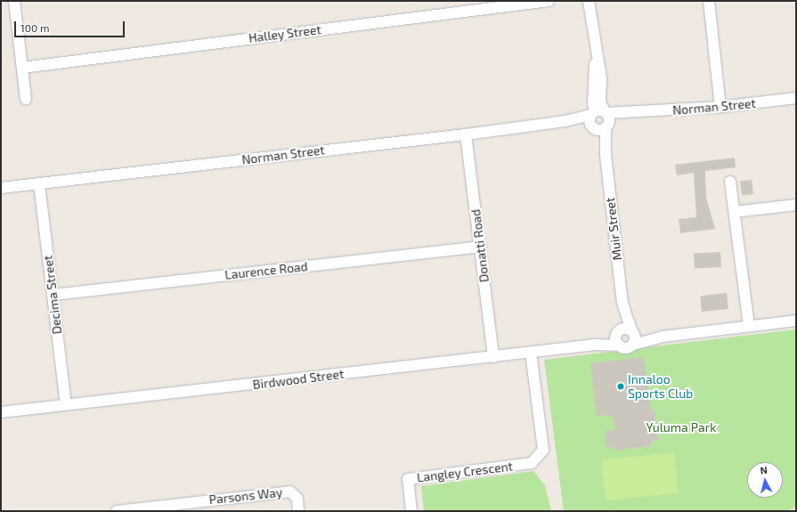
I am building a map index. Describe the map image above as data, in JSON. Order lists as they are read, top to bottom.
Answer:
{
  "streets": {
    "street": [
      "Halley Street",
      "Norman Street",
      "Muir Street",
      "Donatti Road",
      "Laurence Road",
      "Decima Street",
      "Birdwood Street",
      "Langley Crescent",
      "Parsons Way"
    ]
  },
  "crossings": [
    ["Norman Street", "Muir Street"],
    ["Norman Street", "Donatti Road"],
    ["Norman Street", "Decima Street"],
    ["Muir Street", "Birdwood Street"],
    ["Donatti Road", "Laurence Road"],
    ["Donatti Road", "Birdwood Street"],
    ["Laurence Road", "Decima Street"],
    ["Decima Street", "Birdwood Street"],
    ["Birdwood Street", "Langley Crescent"]
  ],
  "parks": ["Yuluma Park"],
  "places": ["Innaloo Sports Club"],
  "scale_bar": "100 m",
  "north": "top"
}
